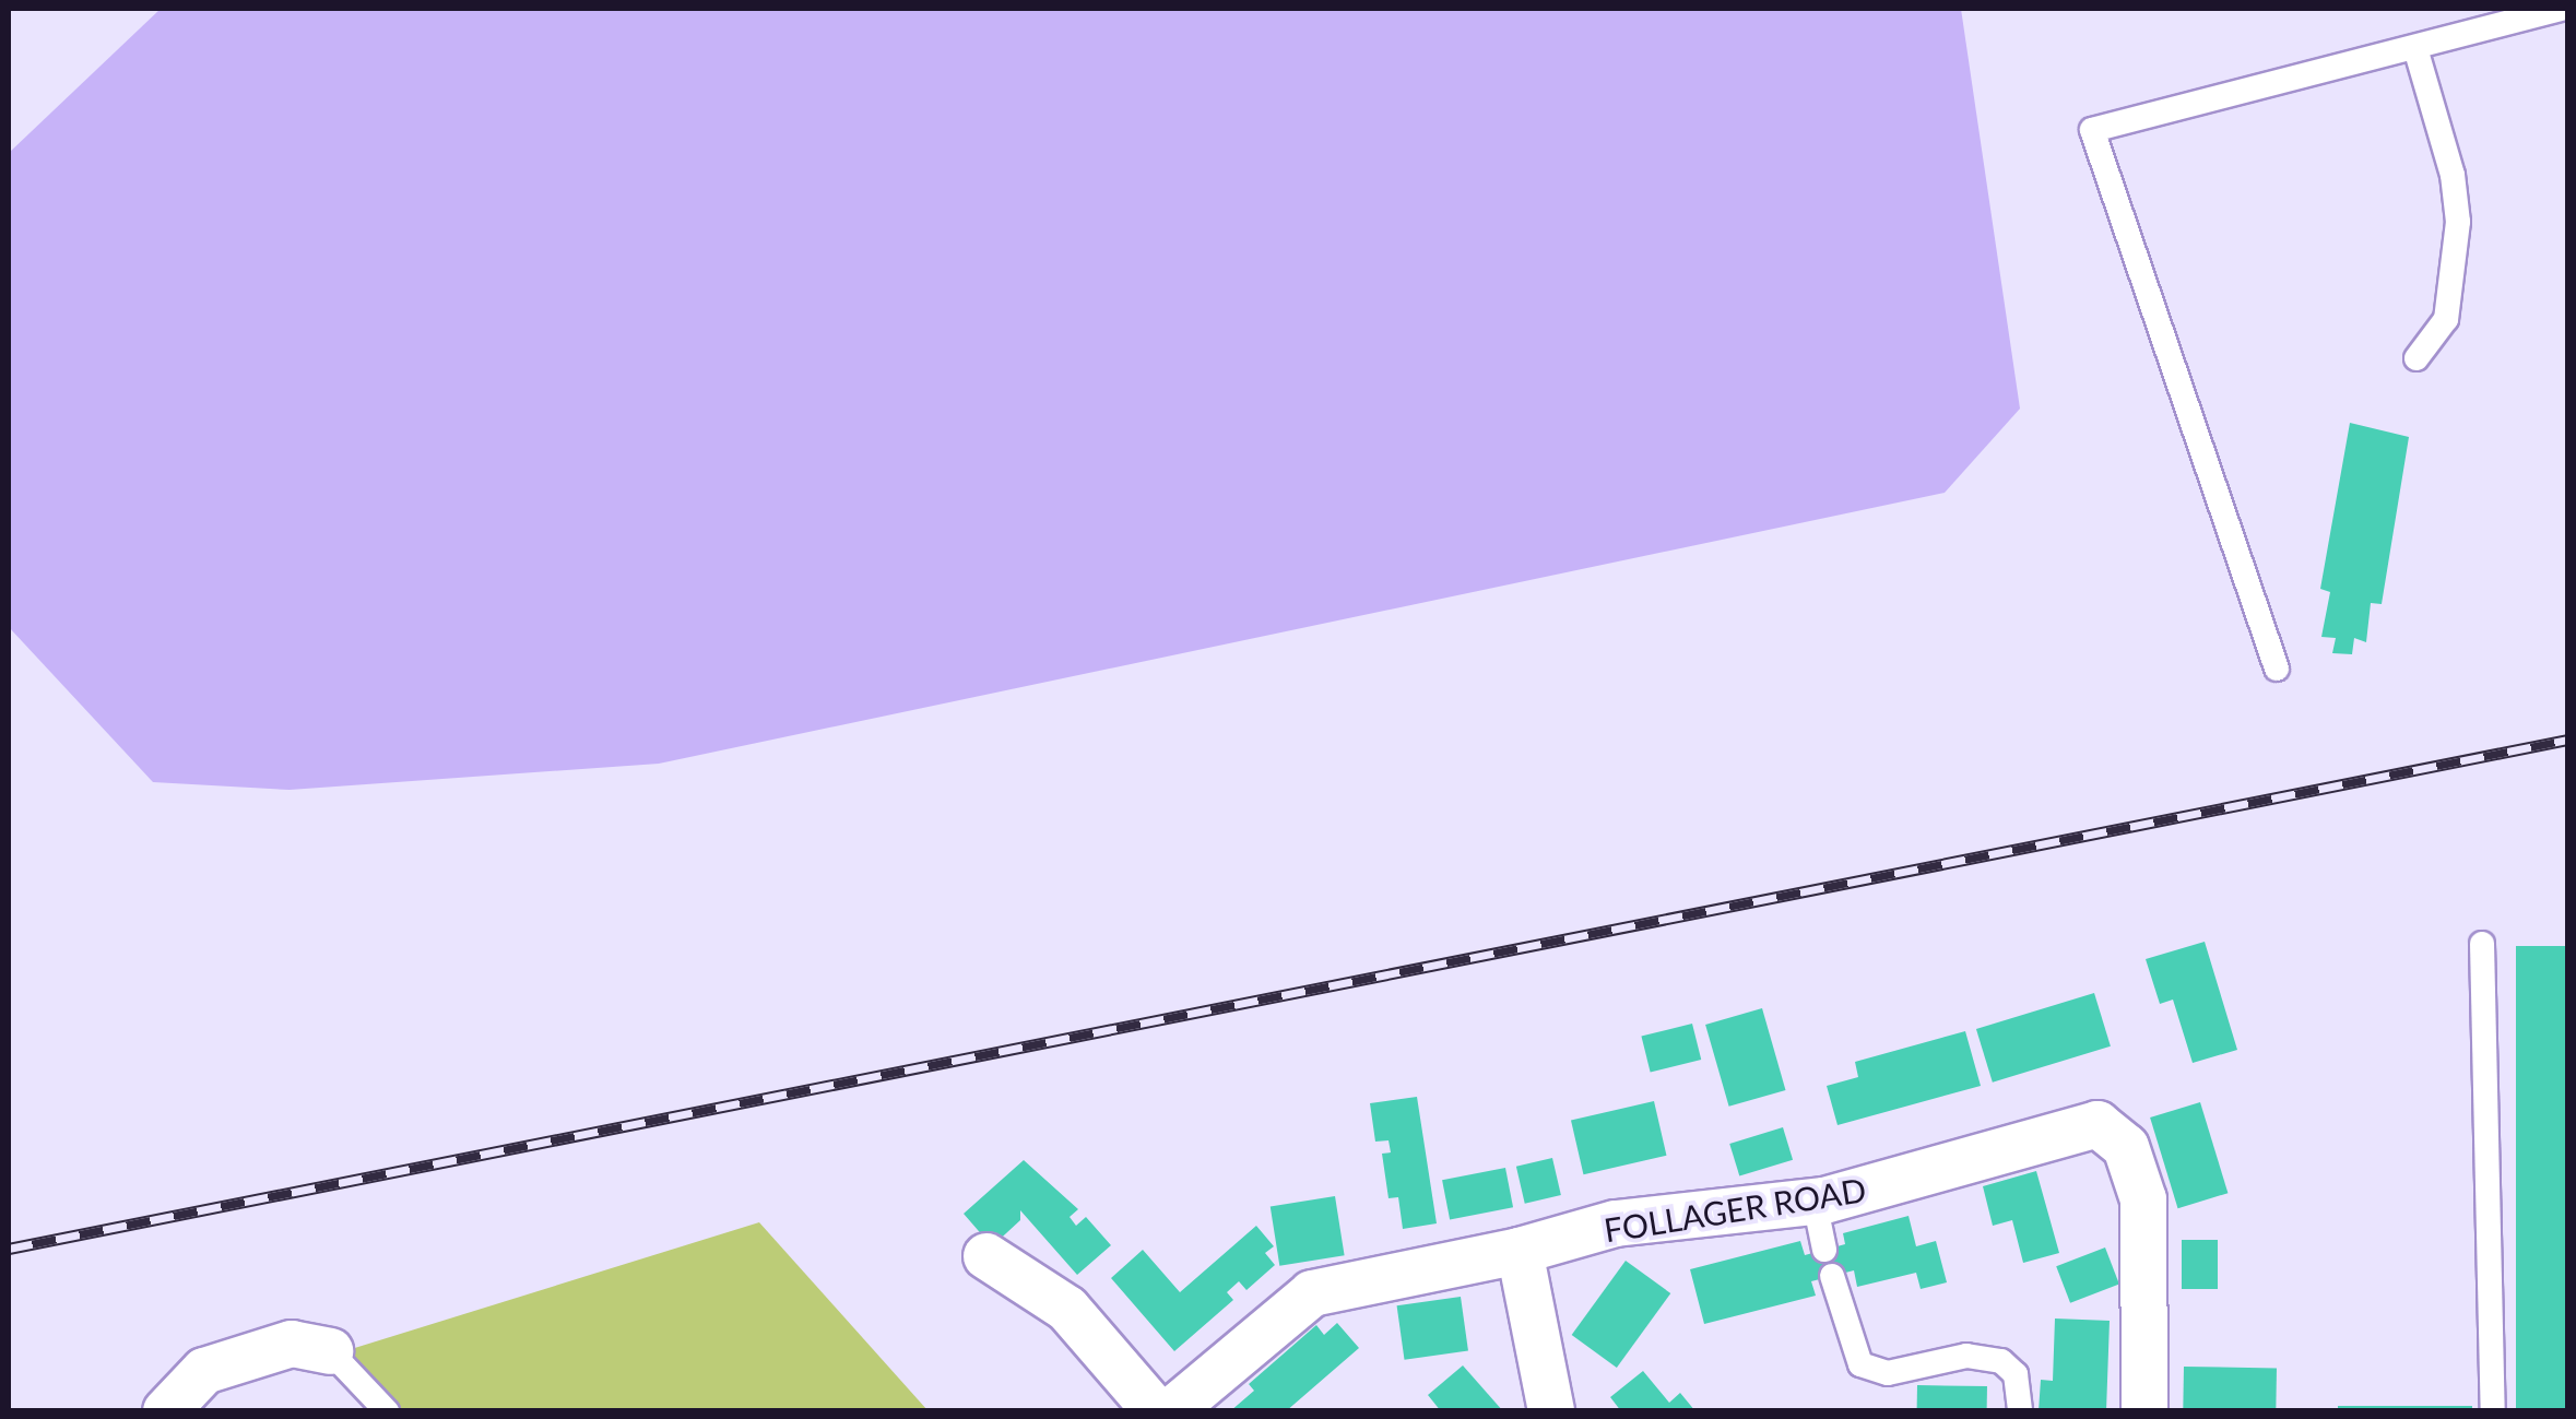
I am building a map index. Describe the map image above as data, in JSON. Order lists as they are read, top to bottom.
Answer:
{
  "streets": {
    "street": ["FOLLAGER ROAD"]
  }
}
